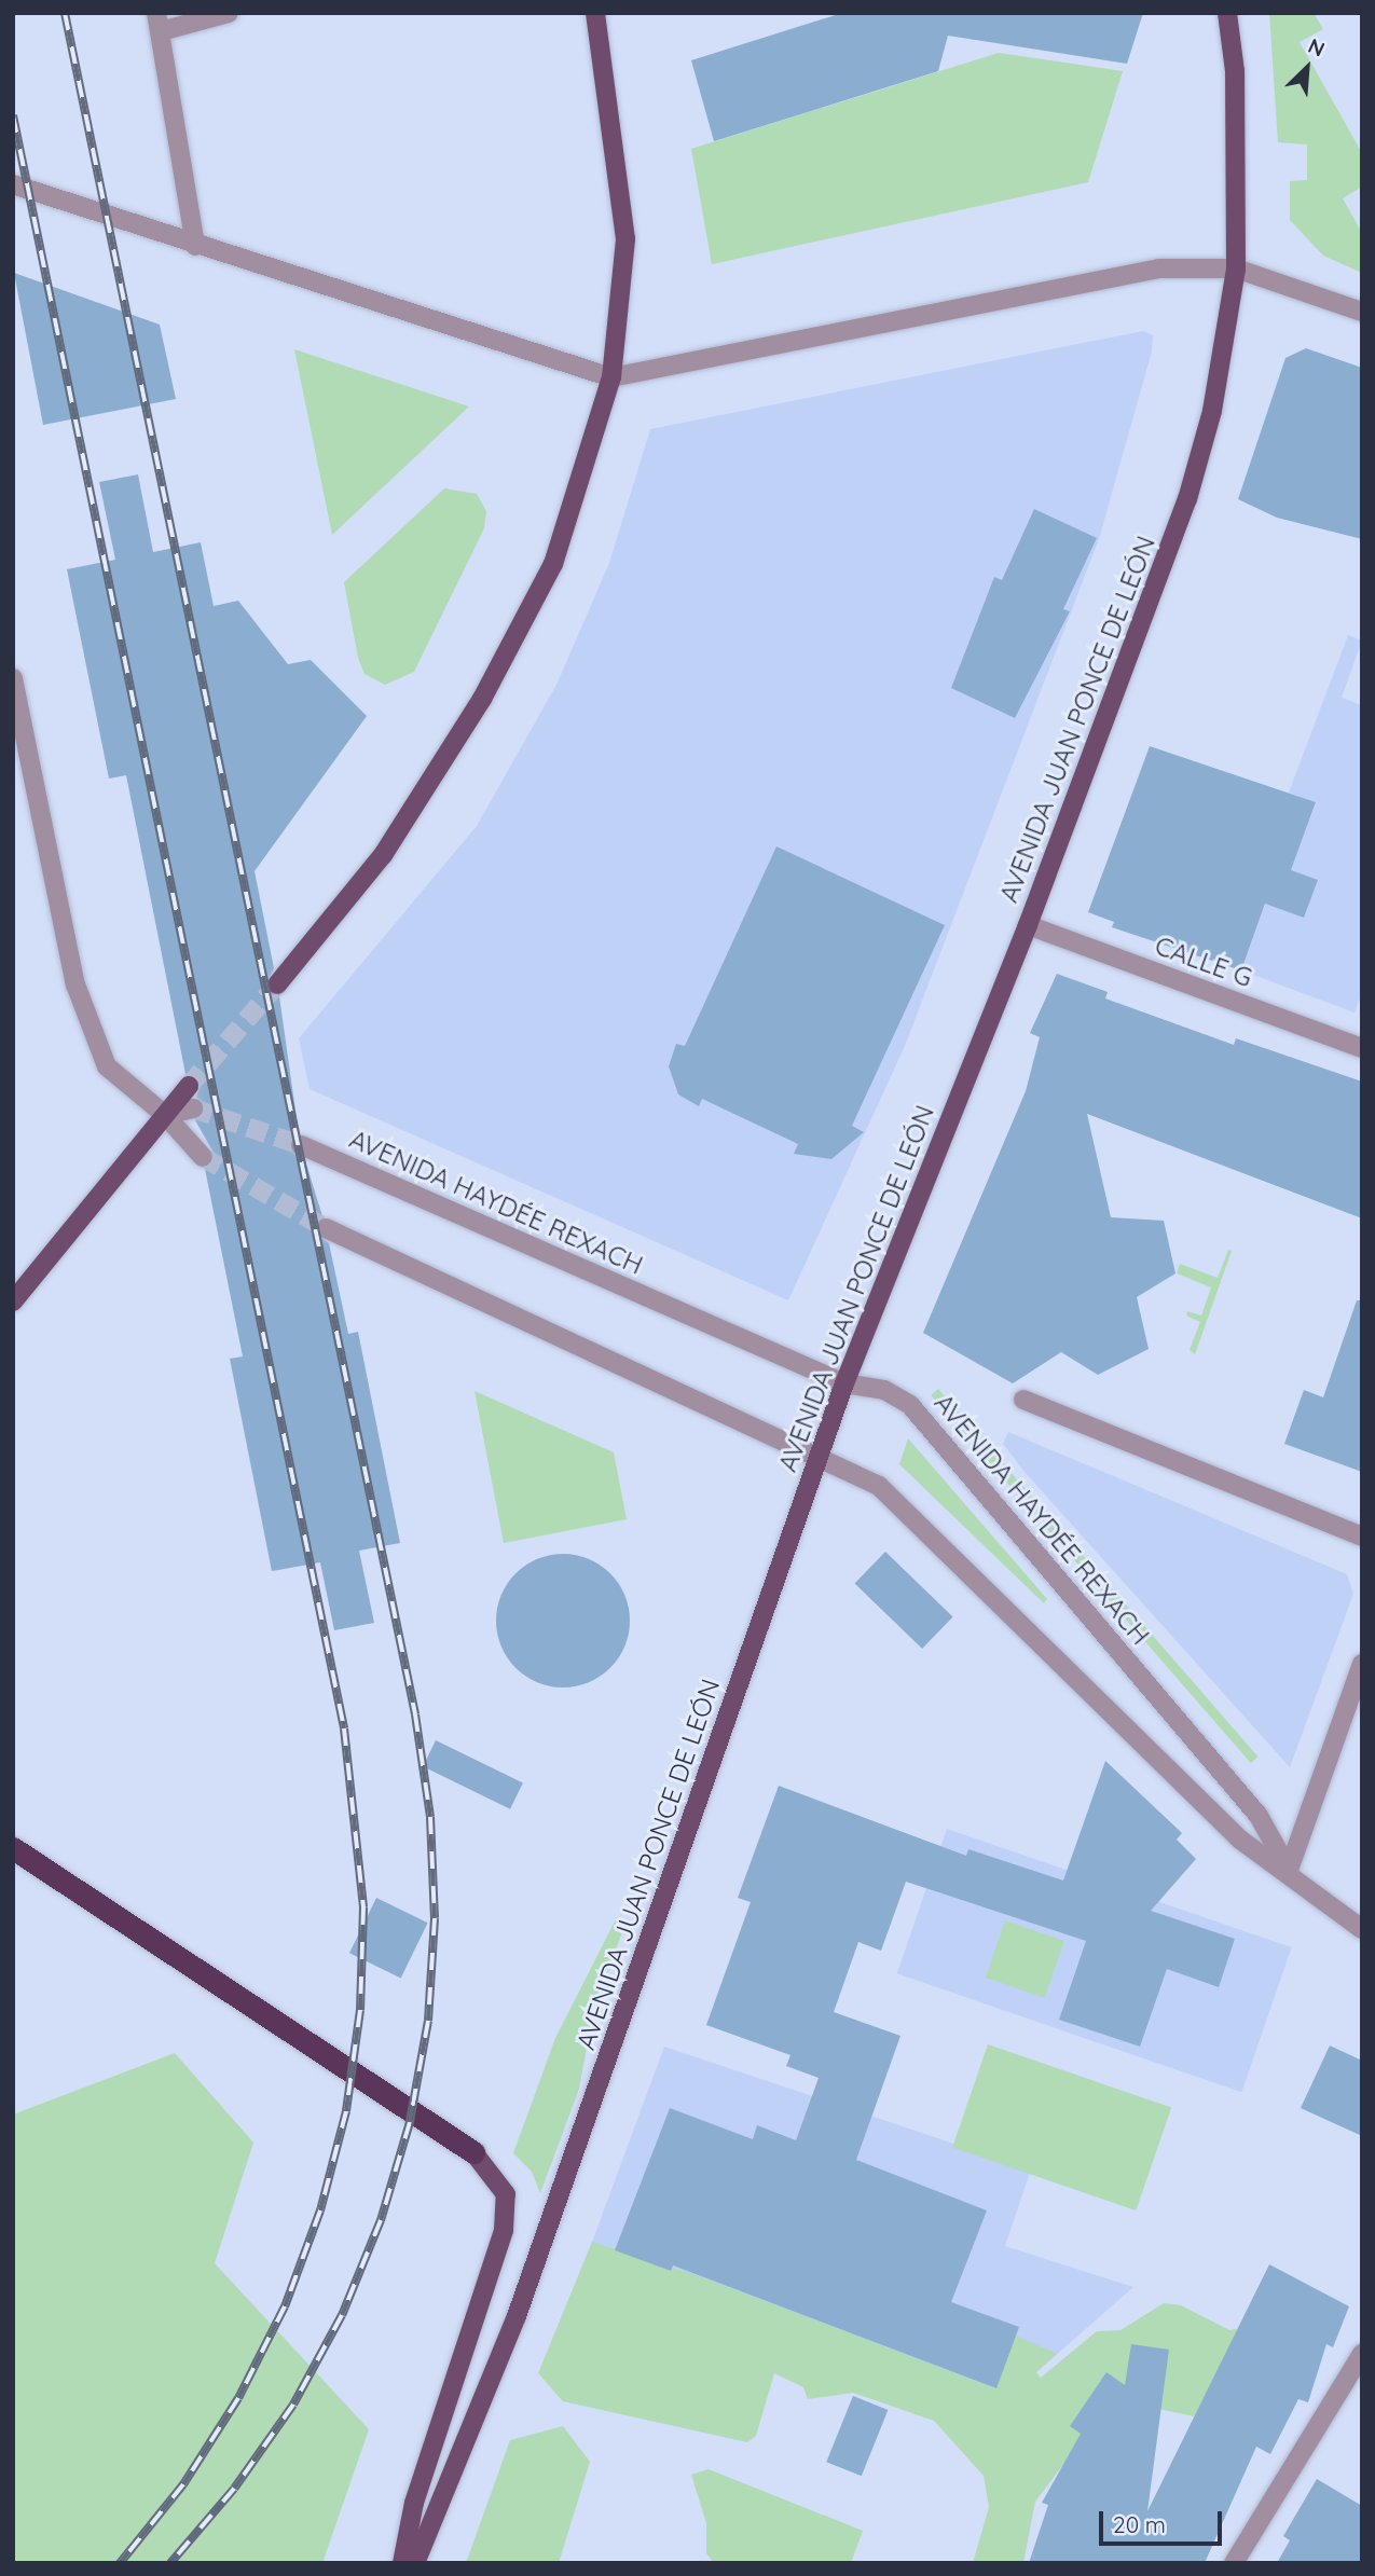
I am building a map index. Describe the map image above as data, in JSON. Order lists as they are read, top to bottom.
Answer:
{
  "streets": {
    "main road": ["AVENIDA JUAN PONCE DE LEÓN"],
    "street": ["CALLE G", "AVENIDA HAYDÉE REXACH"]
  },
  "crossings": [
    ["AVENIDA JUAN PONCE DE LEÓN", "CALLE G"],
    ["AVENIDA JUAN PONCE DE LEÓN", "AVENIDA HAYDÉE REXACH"]
  ],
  "scale_bar": "20 m",
  "north": "top right"
}
